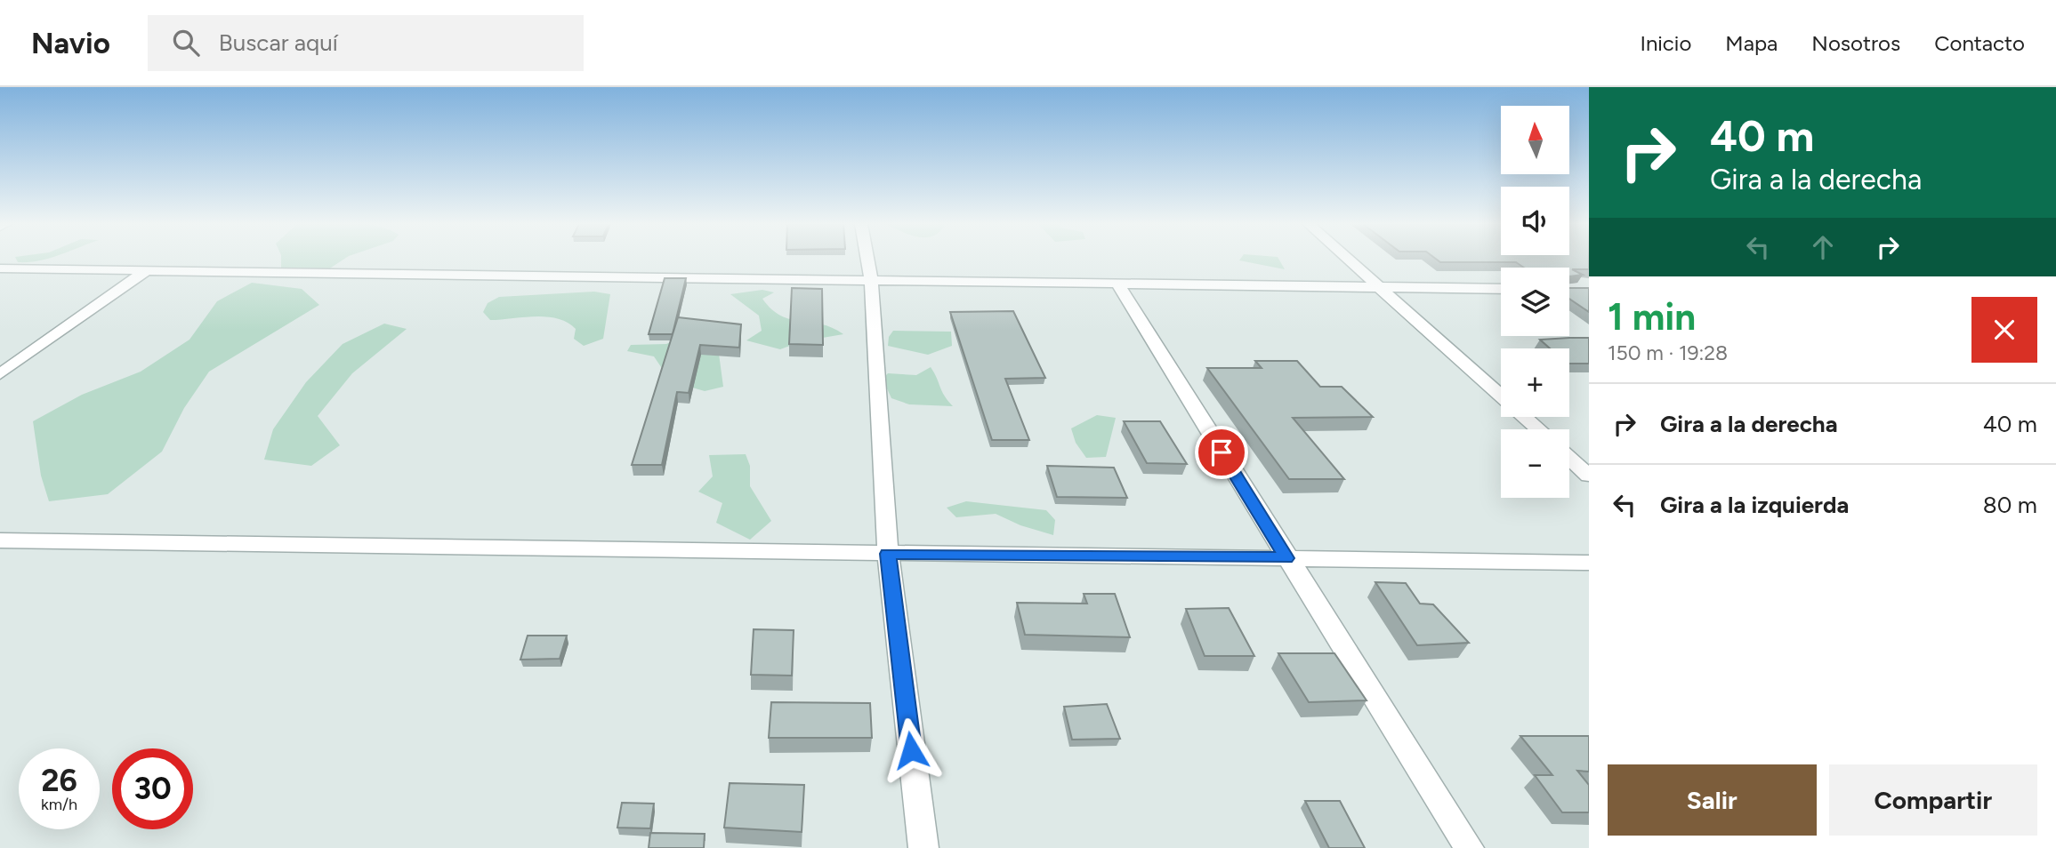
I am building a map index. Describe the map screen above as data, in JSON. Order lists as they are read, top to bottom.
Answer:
{
  "north": "top",
  "page": {
    "header": "Navio",
    "search": "Buscar aquí",
    "nav": [
      "Inicio",
      "Mapa",
      "Nosotros",
      "Contacto"
    ],
    "turn": ["40 m", "Gira a la derecha"],
    "map_buttons": ["+", "−"],
    "heading": ["1 min", "150 m · 19:28"],
    "list": [
      {
        "name": "Gira a la derecha",
        "value": "40 m"
      },
      {
        "name": "Gira a la izquierda",
        "value": "80 m"
      }
    ],
    "speed": "26 km/h",
    "limit": "30",
    "buttons": ["Salir", "Compartir"]
  }
}
